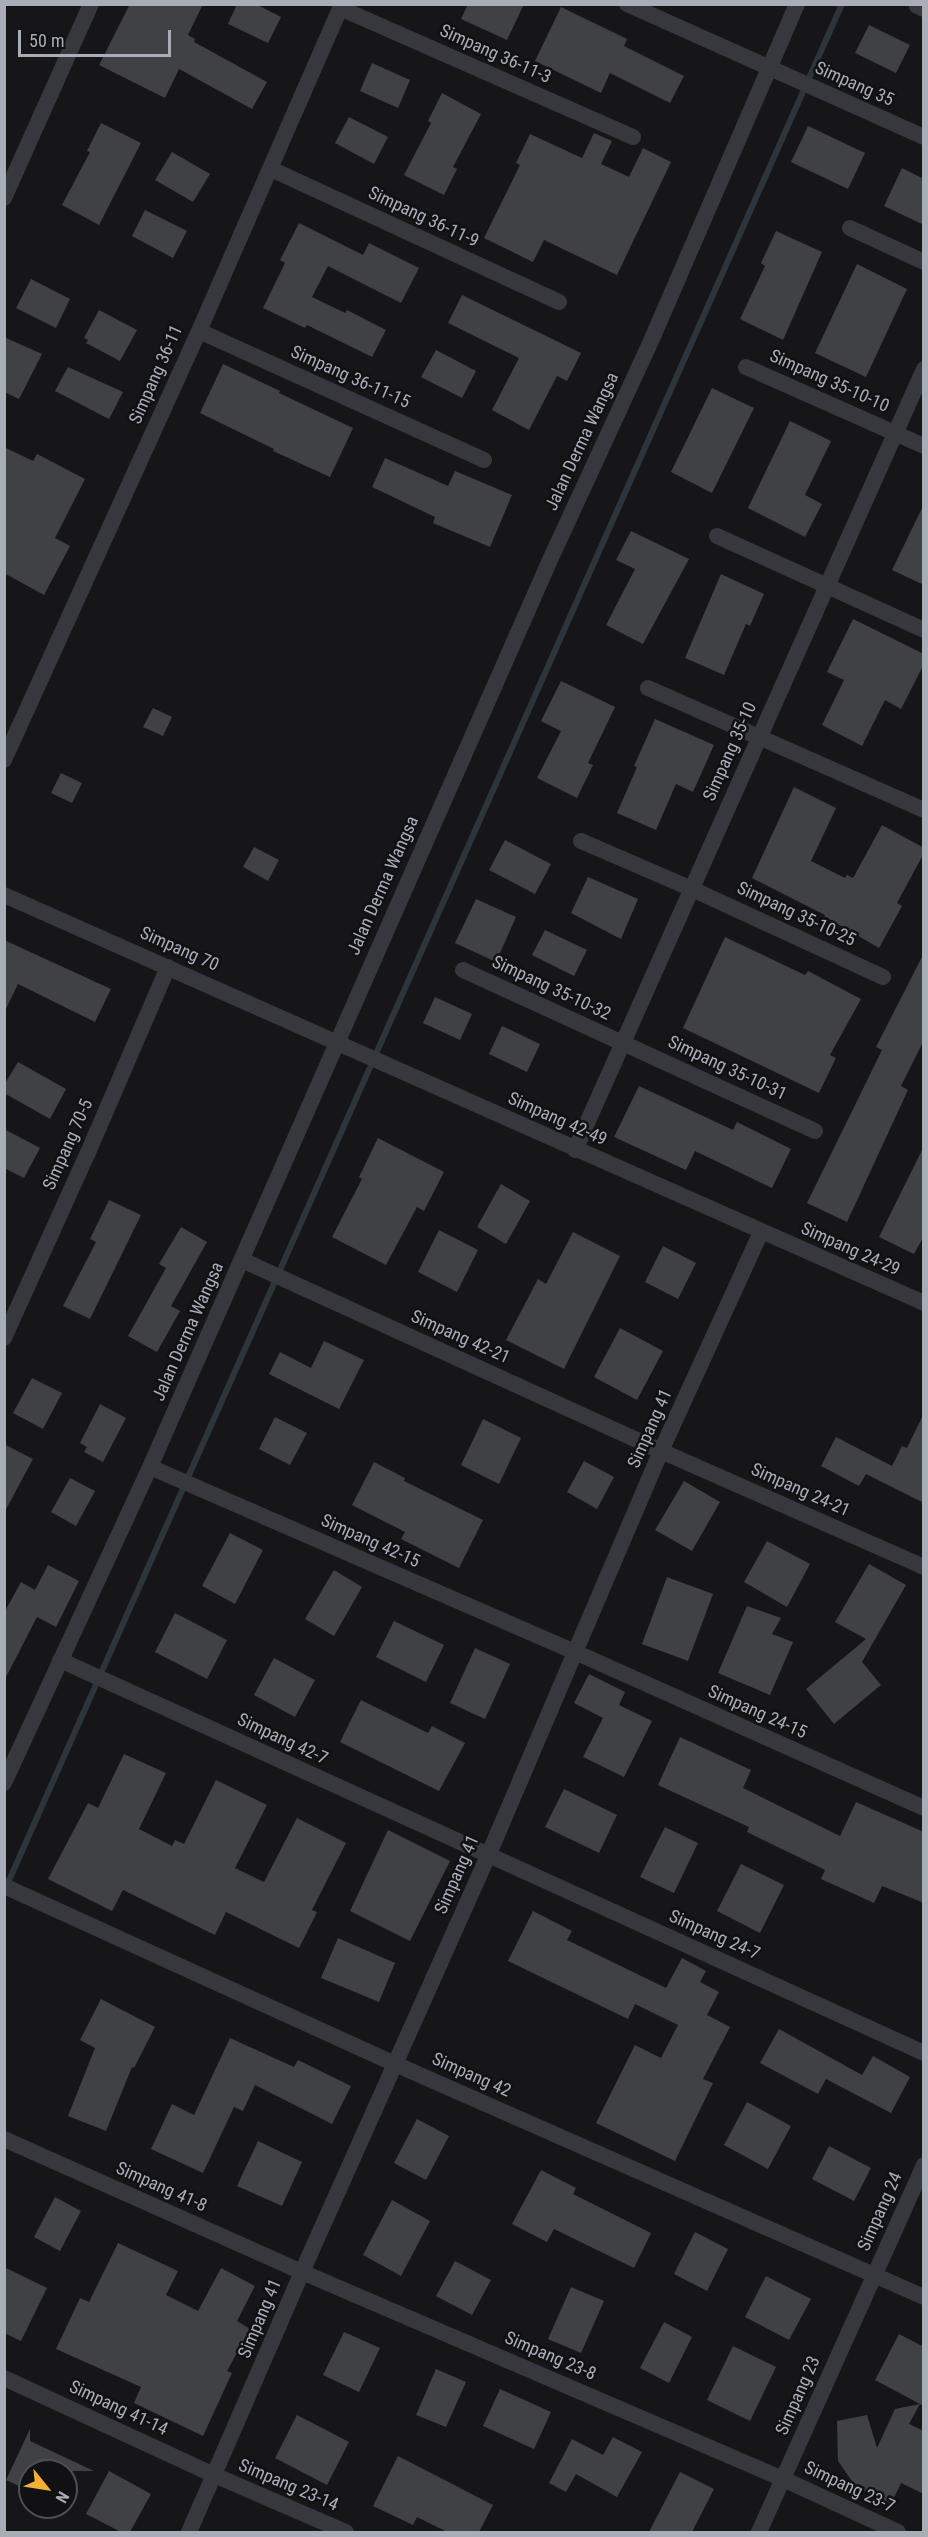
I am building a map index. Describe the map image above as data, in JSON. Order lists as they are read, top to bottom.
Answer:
{
  "streets": {
    "street": [
      "Simpang 36-11-3",
      "Simpang 35",
      "Simpang 36-11-9",
      "Simpang 36-11",
      "Simpang 36-11-15",
      "Simpang 35-10-10",
      "Jalan Derma Wangsa",
      "Simpang 35-10",
      "Simpang 35-10-25",
      "Simpang 70",
      "Simpang 35-10-32",
      "Simpang 35-10-31",
      "Simpang 42-49",
      "Simpang 70-5",
      "Simpang 24-29",
      "Simpang 42-21",
      "Simpang 41",
      "Simpang 24-21",
      "Simpang 42-15",
      "Simpang 24-15",
      "Simpang 42-7",
      "Simpang 24-7",
      "Simpang 42",
      "Simpang 41-8",
      "Simpang 24",
      "Simpang 23-8",
      "Simpang 23",
      "Simpang 41-14",
      "Simpang 23-14",
      "Simpang 23-7"
    ]
  },
  "crossings": [
    ["Simpang 36-11-3", "Simpang 36-11"],
    ["Simpang 35", "Jalan Derma Wangsa"],
    ["Simpang 36-11-9", "Simpang 36-11"],
    ["Simpang 36-11", "Simpang 36-11-15"],
    ["Simpang 35-10-10", "Simpang 35-10"],
    ["Jalan Derma Wangsa", "Simpang 70"],
    ["Jalan Derma Wangsa", "Simpang 42-49"],
    ["Jalan Derma Wangsa", "Simpang 42-21"],
    ["Jalan Derma Wangsa", "Simpang 42-15"],
    ["Jalan Derma Wangsa", "Simpang 42-7"],
    ["Simpang 35-10", "Simpang 35-10-25"],
    ["Simpang 35-10", "Simpang 35-10-32"],
    ["Simpang 35-10", "Simpang 35-10-31"],
    ["Simpang 35-10", "Simpang 42-49"],
    ["Simpang 70", "Simpang 42-49"],
    ["Simpang 70", "Simpang 70-5"],
    ["Simpang 35-10-32", "Simpang 35-10-31"],
    ["Simpang 42-49", "Simpang 24-29"],
    ["Simpang 42-49", "Simpang 41"],
    ["Simpang 24-29", "Simpang 41"],
    ["Simpang 42-21", "Simpang 41"],
    ["Simpang 42-21", "Simpang 24-21"],
    ["Simpang 41", "Simpang 24-21"],
    ["Simpang 41", "Simpang 42-15"],
    ["Simpang 41", "Simpang 24-15"],
    ["Simpang 41", "Simpang 42-7"],
    ["Simpang 41", "Simpang 24-7"],
    ["Simpang 41", "Simpang 42"],
    ["Simpang 41", "Simpang 41-8"],
    ["Simpang 41", "Simpang 23-8"],
    ["Simpang 41", "Simpang 41-14"],
    ["Simpang 41", "Simpang 23-14"],
    ["Simpang 42-15", "Simpang 24-15"],
    ["Simpang 42-7", "Simpang 24-7"],
    ["Simpang 42", "Simpang 24"],
    ["Simpang 42", "Simpang 23"],
    ["Simpang 41-8", "Simpang 23-8"],
    ["Simpang 24", "Simpang 23"],
    ["Simpang 23-8", "Simpang 23"],
    ["Simpang 23-8", "Simpang 23-7"],
    ["Simpang 23", "Simpang 23-7"],
    ["Simpang 41-14", "Simpang 23-14"]
  ],
  "scale_bar": "50 m",
  "north": "bottom right"
}
